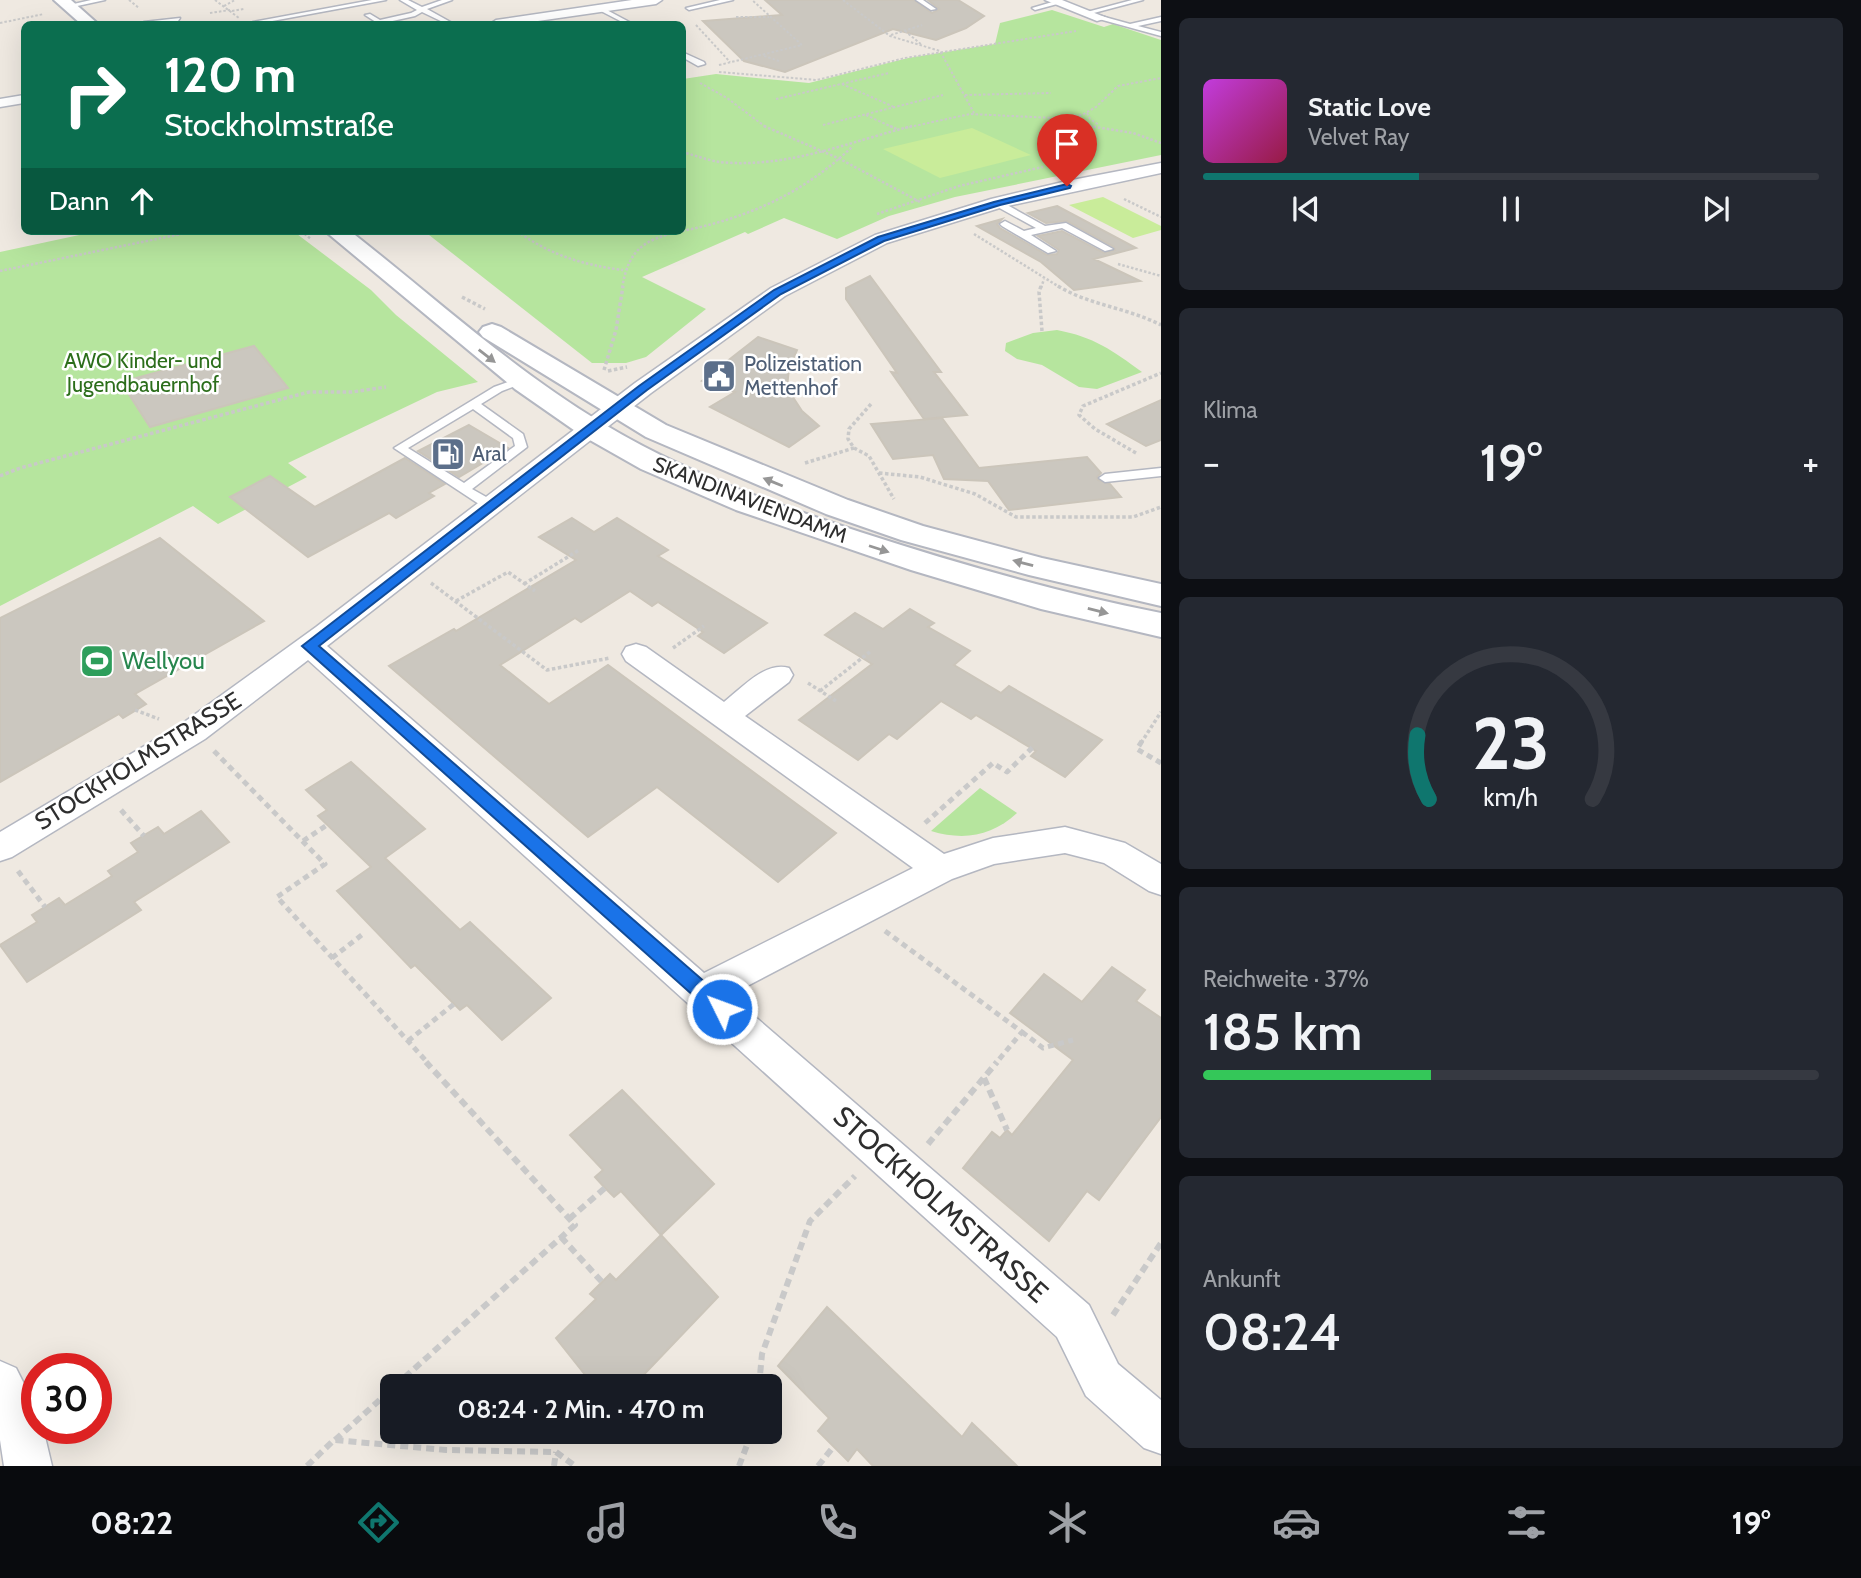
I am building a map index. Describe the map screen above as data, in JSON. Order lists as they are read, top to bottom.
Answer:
{
  "streets": {
    "main road": ["SKANDINAVIENDAMM"],
    "street": ["STOCKHOLMSTRASSE"]
  },
  "crossings": [
    ["SKANDINAVIENDAMM", "STOCKHOLMSTRASSE"]
  ],
  "parks": ["AWO Kinder- und Jugendbauernhof"],
  "places": {
    "public building": ["Polizeistation Mettenhof"],
    "fuel station": ["Aral"],
    "sports": ["Wellyou"]
  },
  "page": {
    "turn": ["120 m", "Stockholmstraße"],
    "song": ["Static Love", "Velvet Ray"],
    "then": "Dann",
    "tile": [
      "Klima",
      ["Reichweite · 37%", "185 km"],
      ["Ankunft", "08:24"]
    ],
    "heat": ["−", "19°", "+"],
    "limit": "30",
    "trip": "08:24 · 2 Min. · 470 m",
    "tabs": ["08:22", "19°"],
    "gauge": ["23", "km/h"]
  }
}
